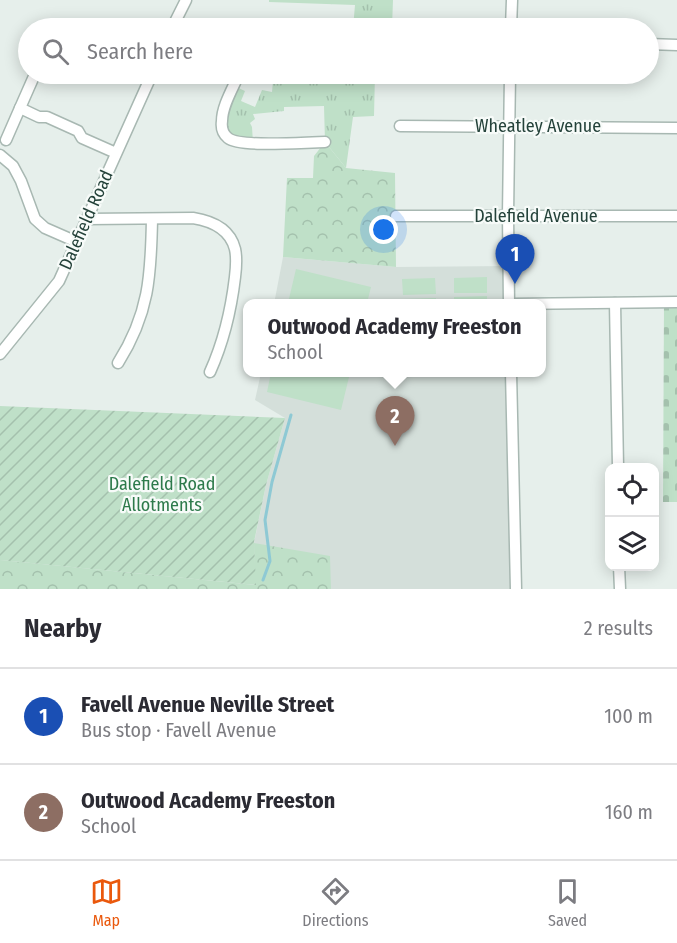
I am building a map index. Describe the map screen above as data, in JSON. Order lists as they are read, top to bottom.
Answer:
{
  "streets": {
    "street": ["Wheatley Avenue", "Dalefield Avenue", "Dalefield Road"]
  },
  "parks": ["Dalefield Road Allotments"],
  "page": {
    "search": "Search here",
    "pins": ["1", "2"],
    "popup": ["Outwood Academy Freeston", "School"],
    "heading": ["Nearby", "2 results"],
    "list": [
      {
        "mark": "1",
        "name": "Favell Avenue Neville Street",
        "note": "Bus stop · Favell Avenue",
        "value": "100 m"
      },
      {
        "mark": "2",
        "name": "Outwood Academy Freeston",
        "note": "School",
        "value": "160 m"
      }
    ],
    "nav": ["Map", "Directions", "Saved"]
  }
}
